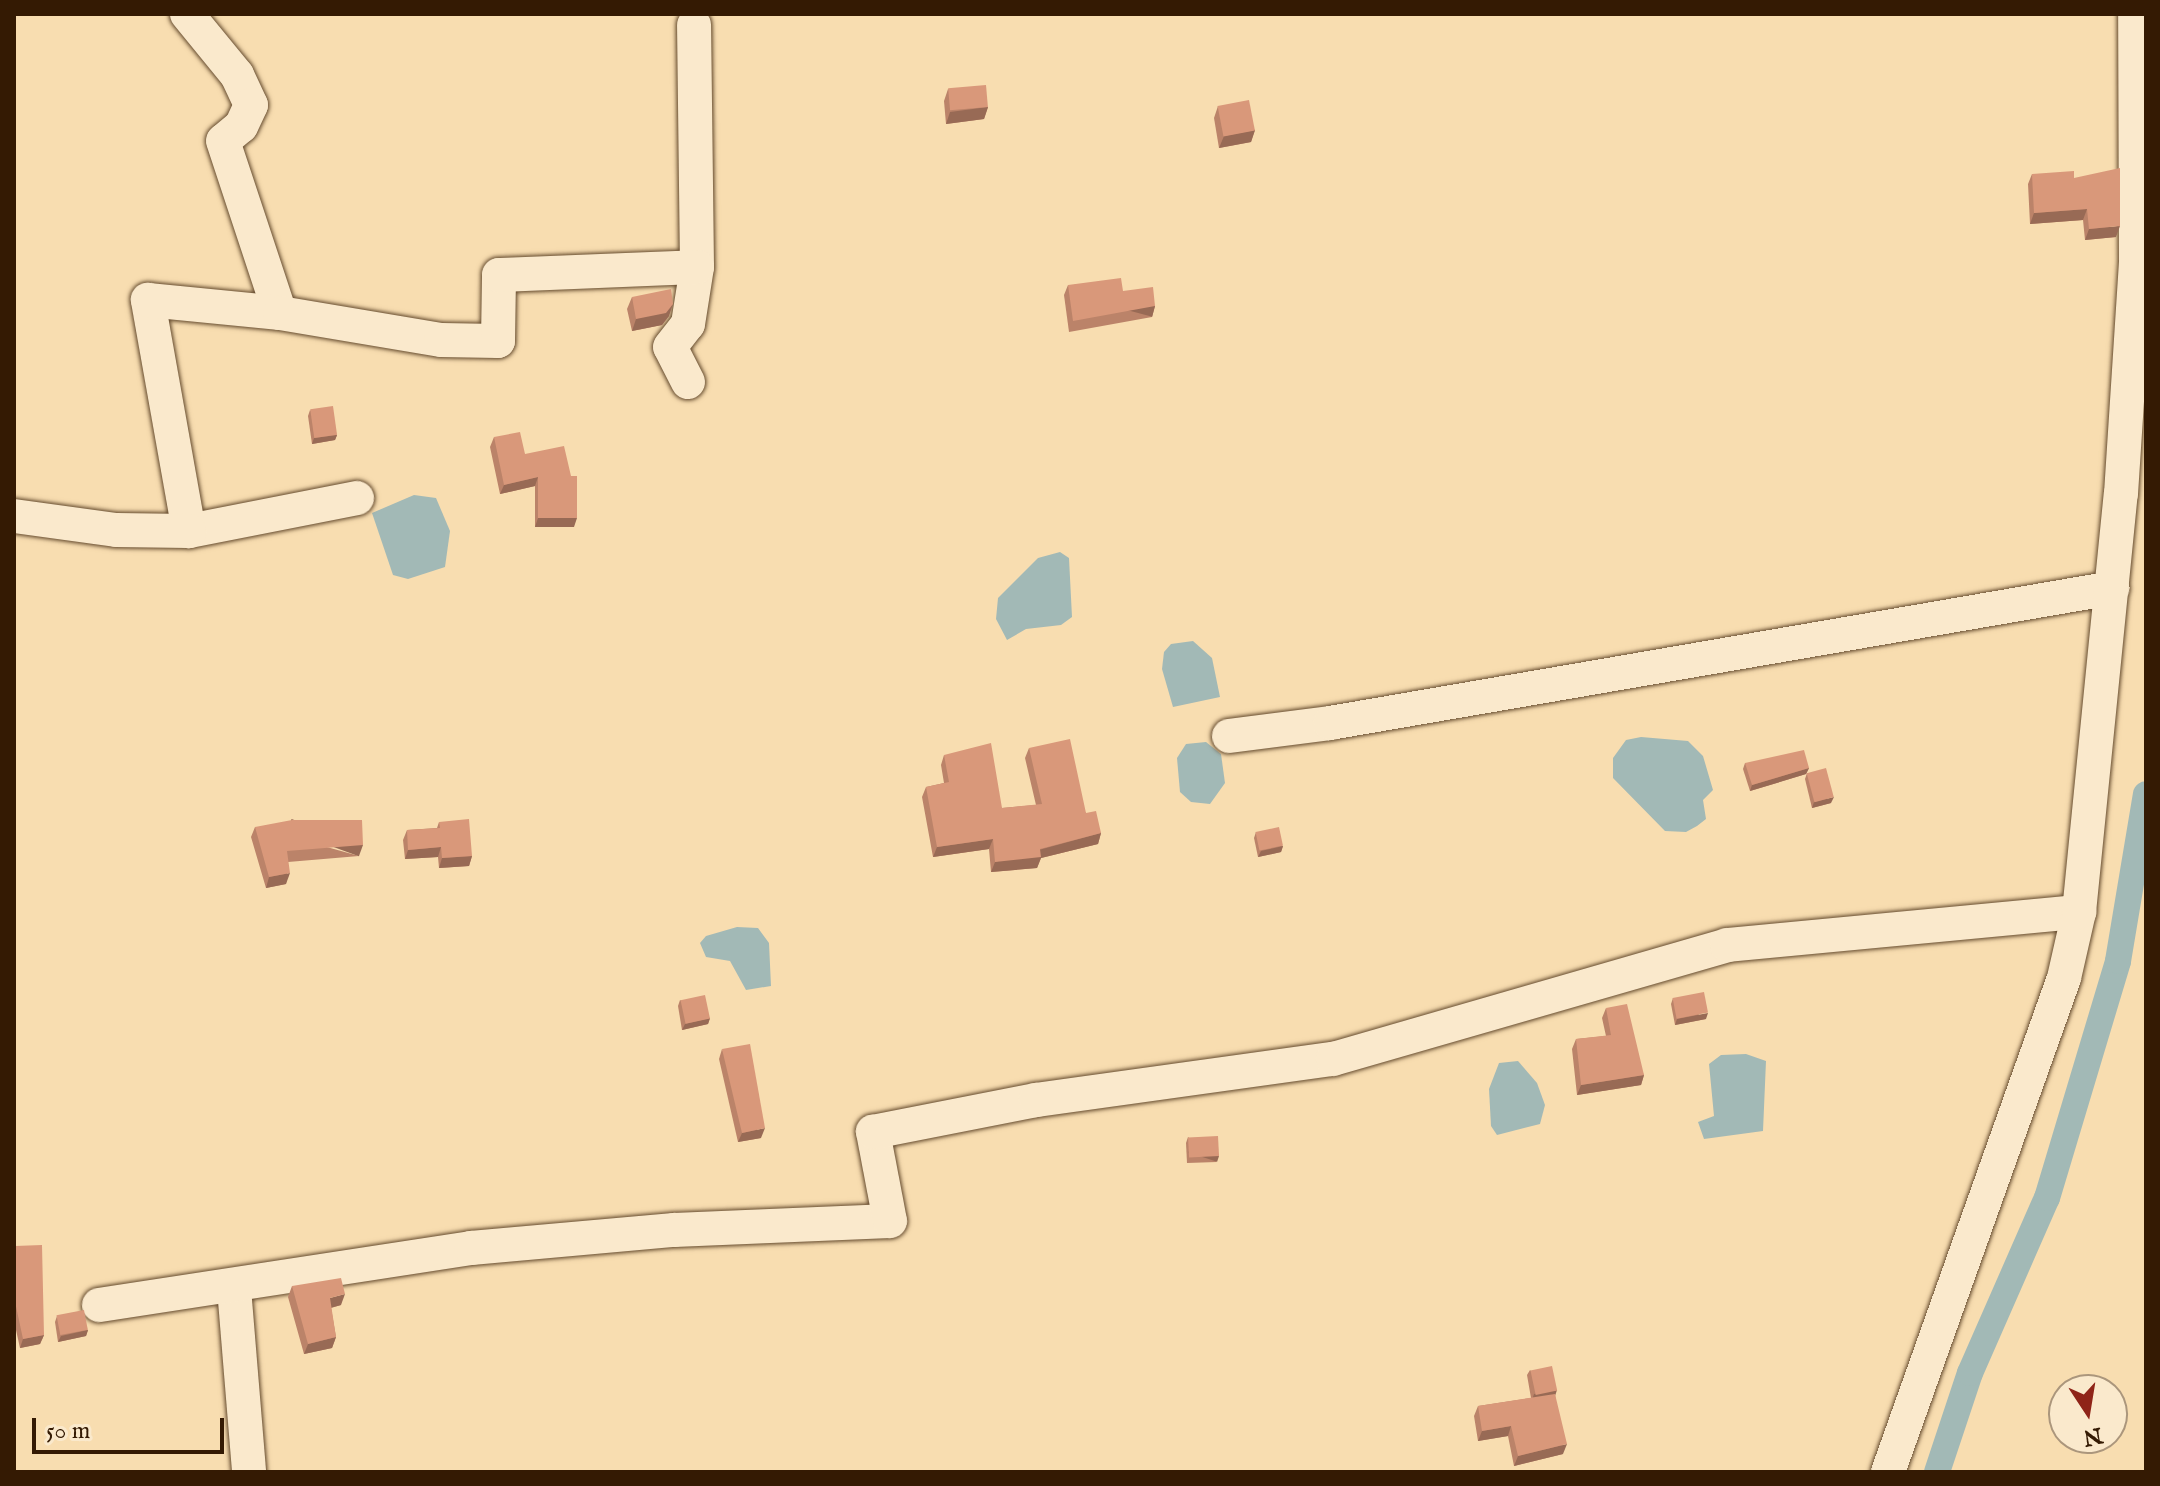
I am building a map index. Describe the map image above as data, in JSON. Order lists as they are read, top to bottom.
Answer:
{
  "scale_bar": "50 m",
  "north": "bottom"
}
